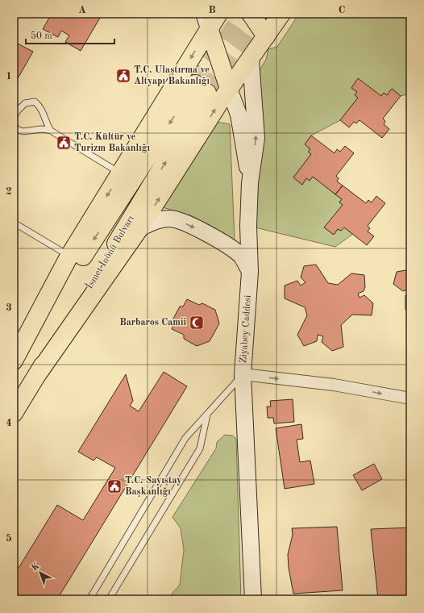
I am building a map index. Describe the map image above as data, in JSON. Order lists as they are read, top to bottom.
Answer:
{
  "streets": {
    "main road": ["İsmet İnönü Bulvarı", "Ziyabey Caddesi"]
  },
  "places": {
    "public building": ["T.C. Ulaştırma ve Altyapı Bakanlığı", "T.C. Kültür ve Turizm Bakanlığı", "T.C. Sayıştay Başkanlığı"],
    "mosque": ["Barbaros Camii"]
  },
  "scale_bar": "50 m",
  "north": "top left",
  "grid": {
    "columns": ["A", "B", "C"],
    "rows": [
      "1",
      "2",
      "3",
      "4",
      "5"
    ]
  }
}
